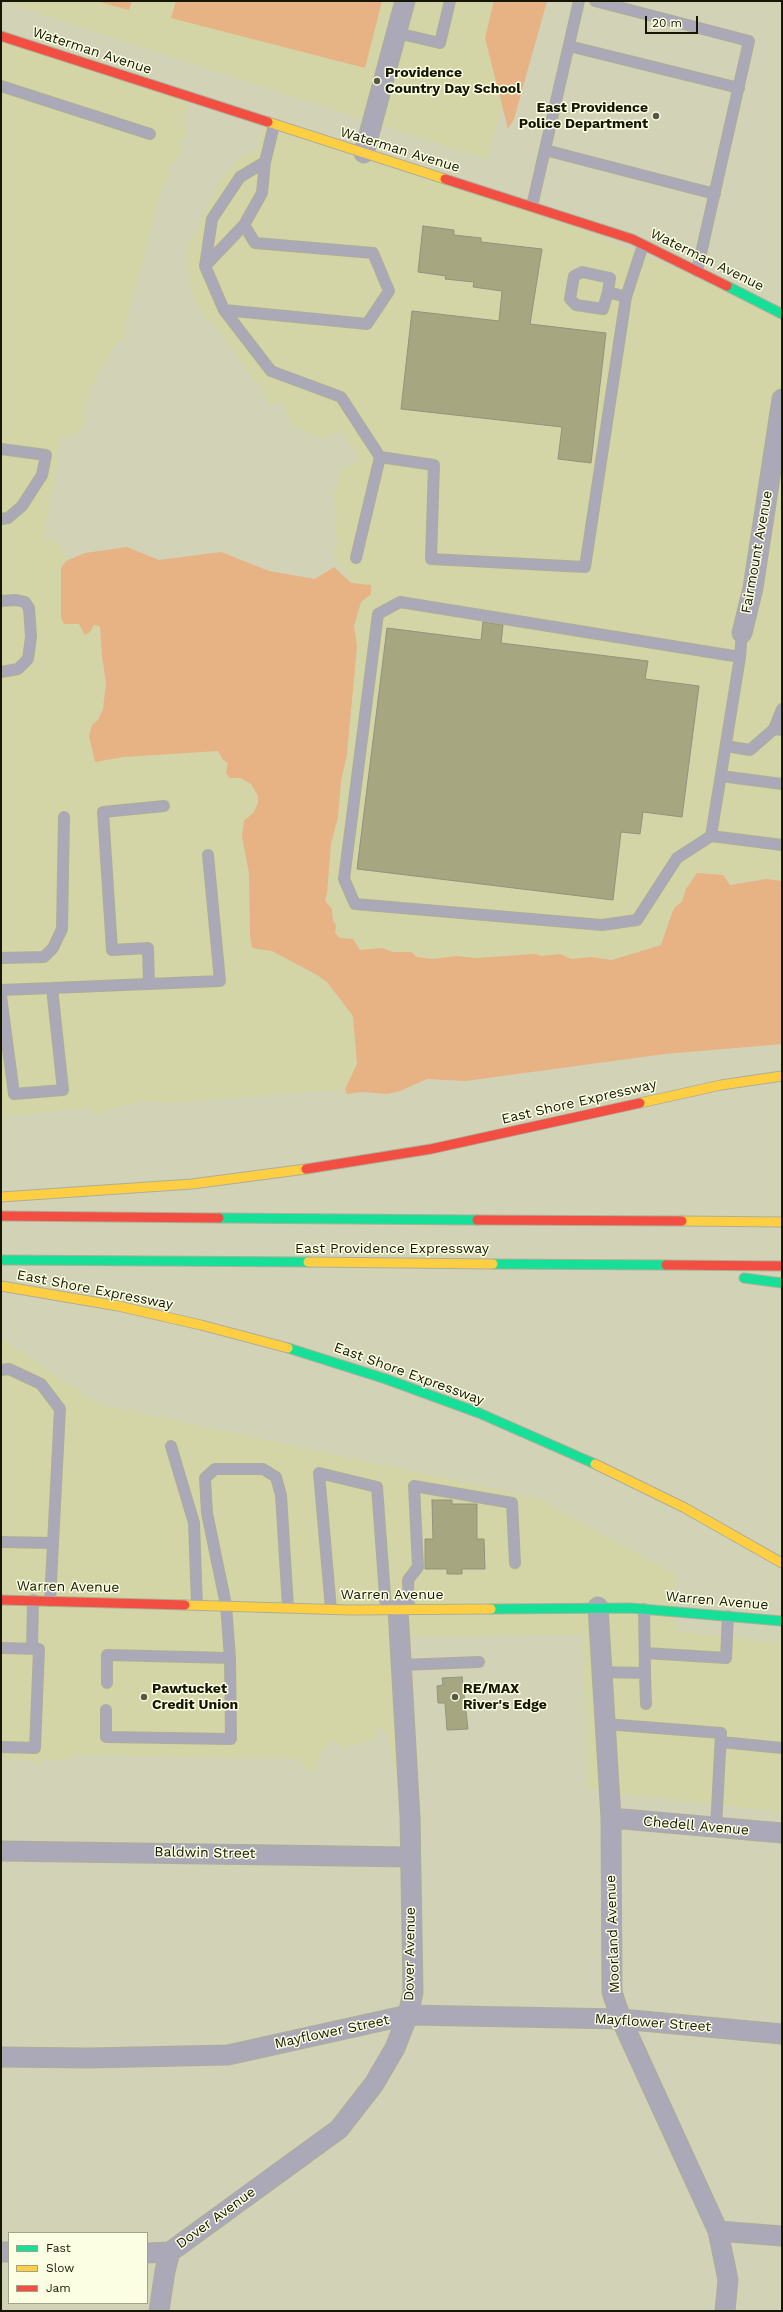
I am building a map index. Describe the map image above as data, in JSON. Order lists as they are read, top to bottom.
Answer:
{
  "streets": {
    "main road": [
      "Waterman Avenue",
      "East Shore Expressway",
      "East Providence Expressway",
      "Warren Avenue"
    ],
    "street": [
      "Fairmount Avenue",
      "Chedell Avenue",
      "Baldwin Street",
      "Moorland Avenue",
      "Dover Avenue",
      "Mayflower Street"
    ]
  },
  "crossings": [
    ["Warren Avenue", "Moorland Avenue"],
    ["Warren Avenue", "Dover Avenue"],
    ["Chedell Avenue", "Moorland Avenue"],
    ["Baldwin Street", "Dover Avenue"],
    ["Moorland Avenue", "Mayflower Street"],
    ["Dover Avenue", "Mayflower Street"]
  ],
  "places": [
    "Providence Country Day School",
    "East Providence Police Department",
    "Pawtucket Credit Union",
    "RE/MAX River's Edge"
  ],
  "legend": ["Fast", "Slow", "Jam"],
  "scale_bar": "20 m"
}
